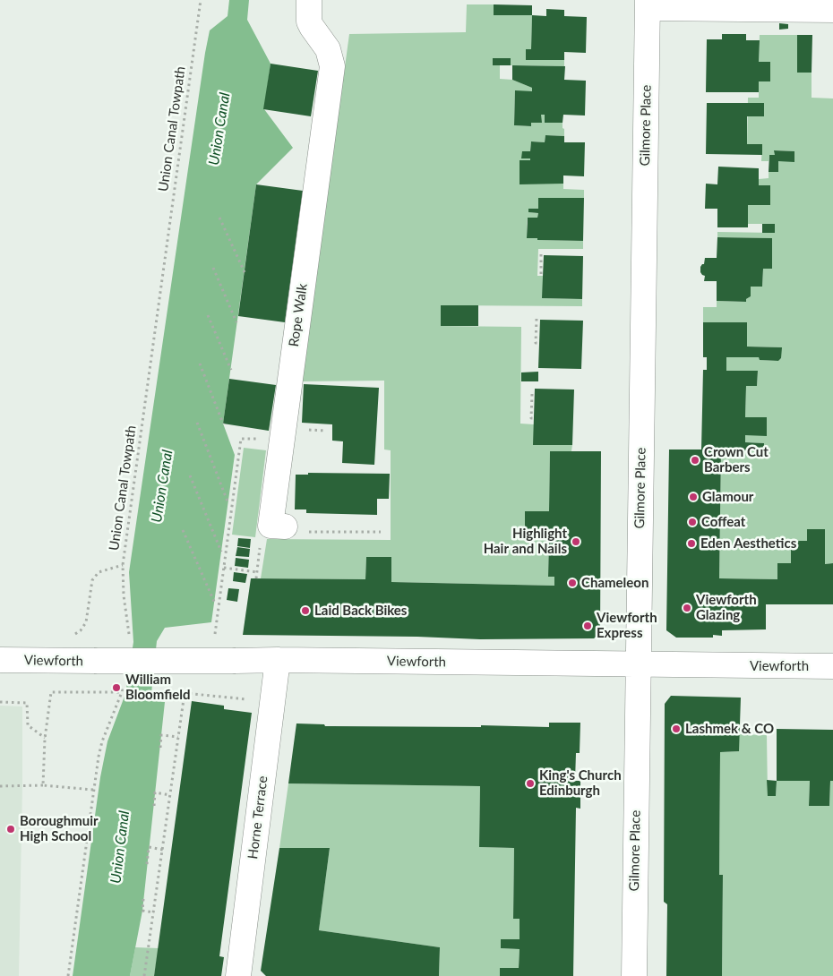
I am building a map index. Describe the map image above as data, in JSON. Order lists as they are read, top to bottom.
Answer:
{
  "streets": {
    "street": [
      "Gilmore Place",
      "Rope Walk",
      "Viewforth",
      "Horne Terrace"
    ],
    "path": ["Union Canal Towpath"]
  },
  "crossings": [
    ["Gilmore Place", "Viewforth"],
    ["Viewforth", "Horne Terrace"]
  ],
  "water": ["Union Canal"],
  "places": [
    "Crown Cut Barbers",
    "Glamour",
    "Coffeat",
    "Highlight Hair and Nails",
    "Eden Aesthetics",
    "Chameleon",
    "Viewforth Glazing",
    "Laid Back Bikes",
    "Viewforth Express",
    "William Bloomfield",
    "Lashmek & CO",
    "King's Church Edinburgh",
    "Boroughmuir High School"
  ]
}
